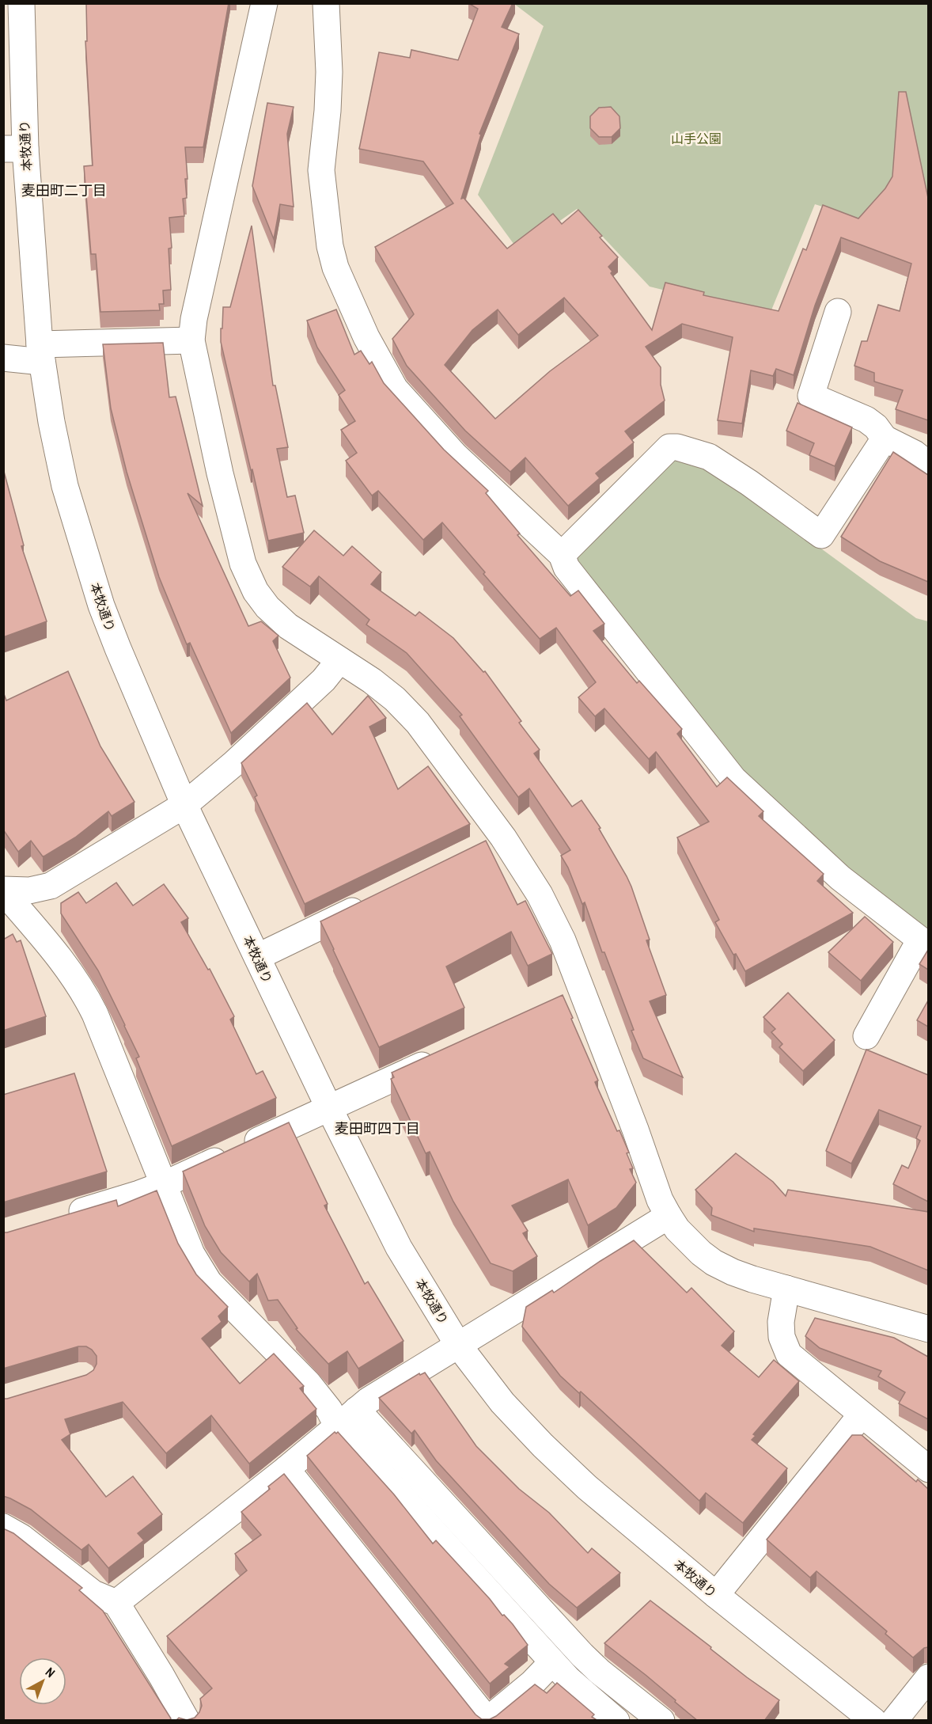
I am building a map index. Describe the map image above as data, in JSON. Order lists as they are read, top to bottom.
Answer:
{
  "streets": {
    "street": ["本牧通り"]
  },
  "districts": ["麦田町二丁目", "麦田町四丁目"],
  "parks": ["山手公園"],
  "north": "top right"
}
